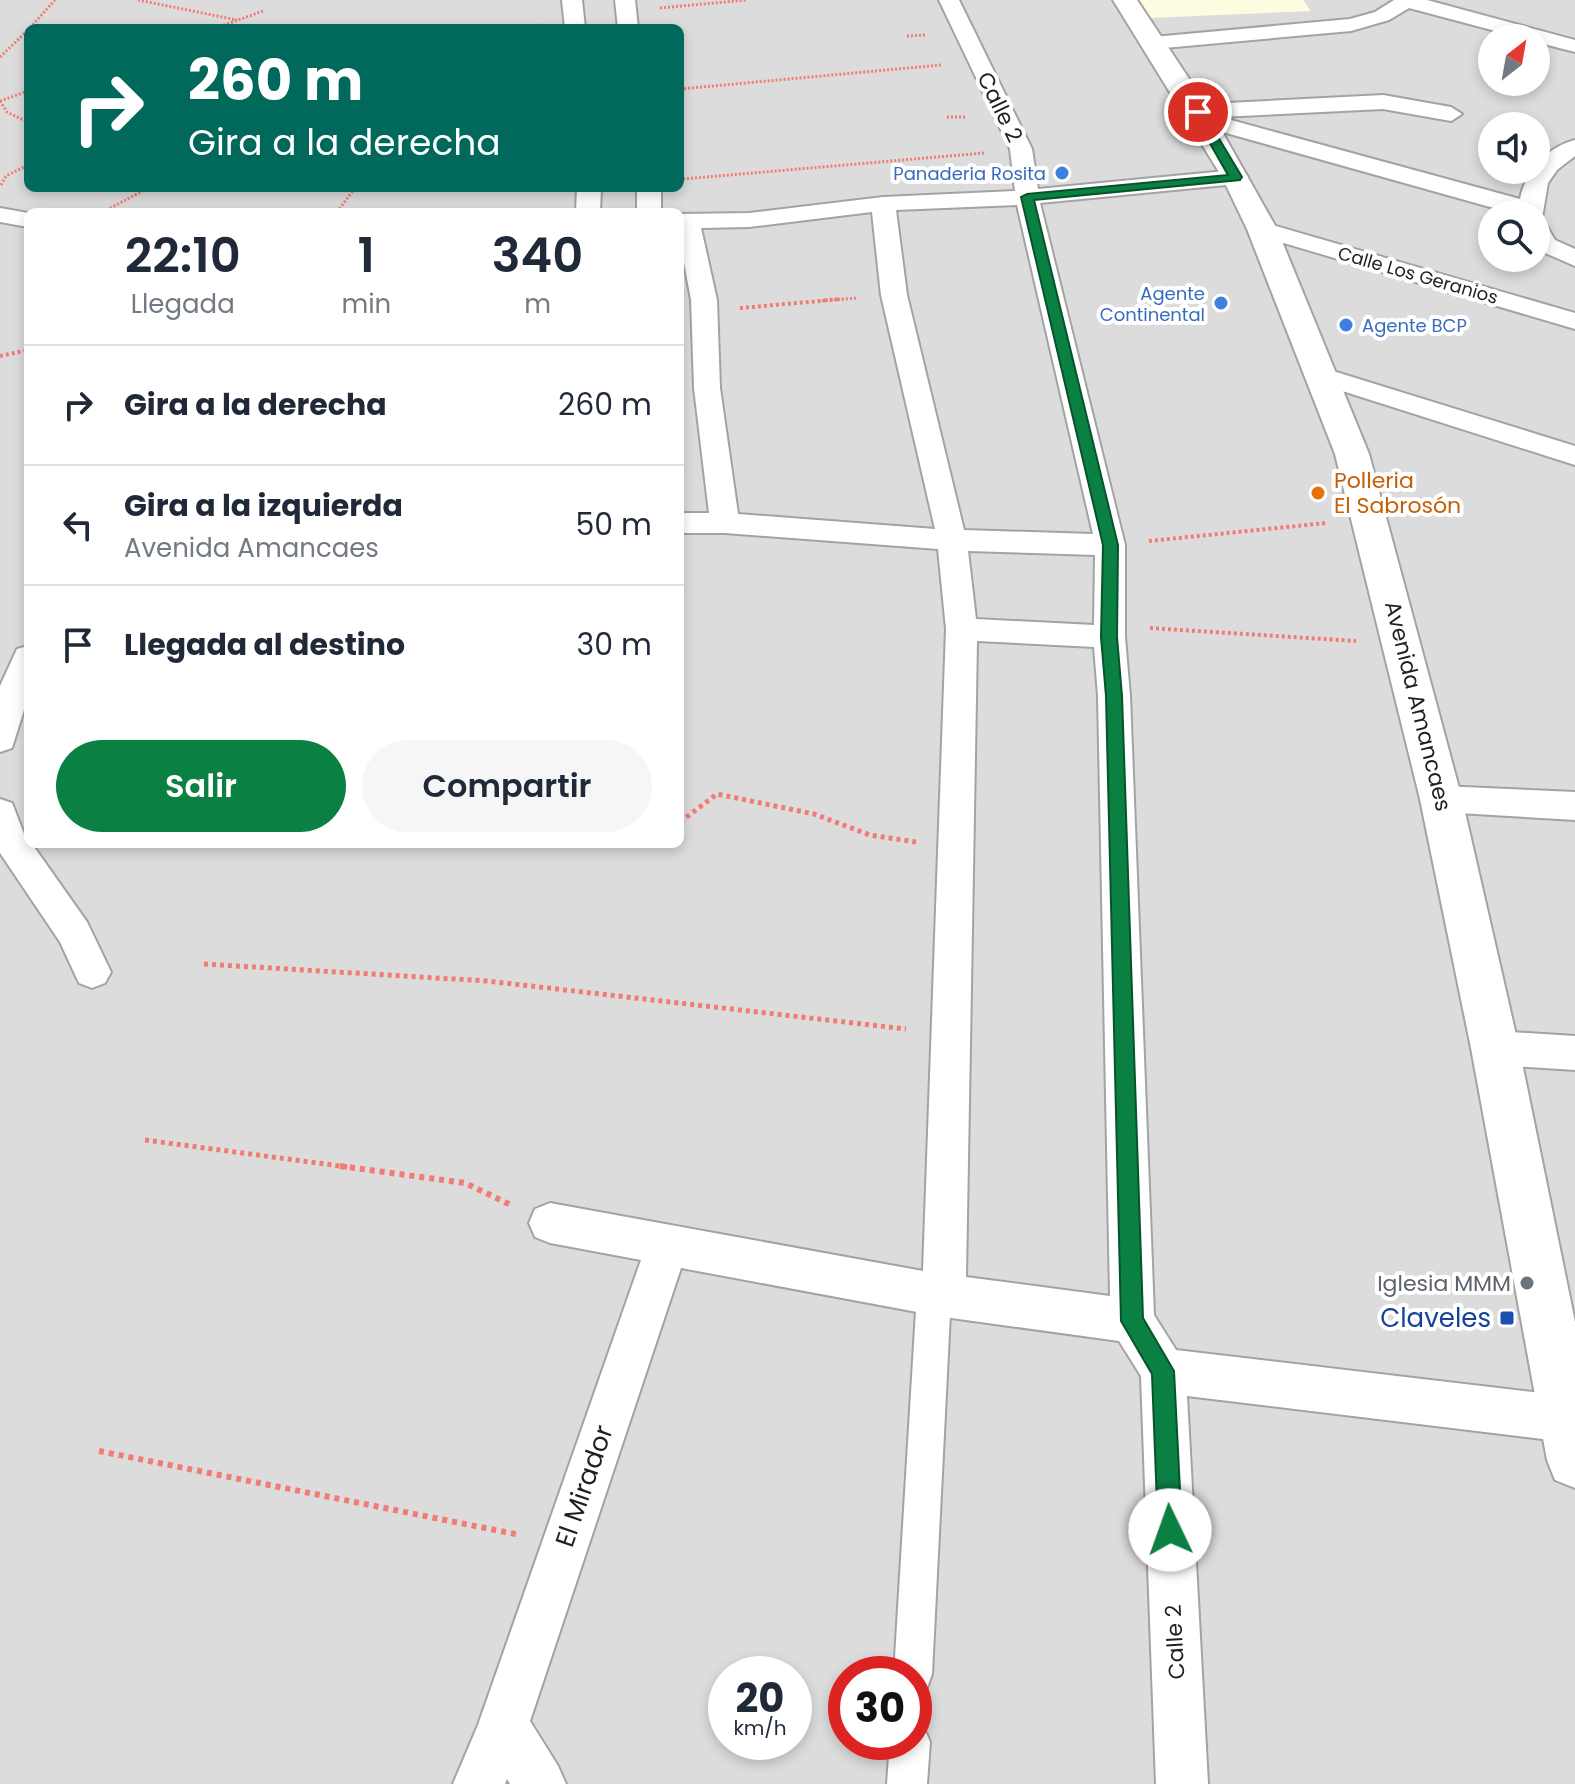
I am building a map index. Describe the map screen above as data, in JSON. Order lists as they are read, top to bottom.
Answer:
{
  "streets": {
    "street": [
      "Calle 2",
      "Calle Los Geranios",
      "Avenida Amancaes",
      "El Mirador"
    ]
  },
  "crossings": [
    ["Calle Los Geranios", "Avenida Amancaes"]
  ],
  "places": {
    "other": [
      "Panaderia Rosita",
      "Agente Continental",
      "Agente BCP",
      "Polleria El Sabrosón",
      "Iglesia MMM"
    ],
    "transit": ["Claveles"]
  },
  "north": "top right",
  "page": {
    "turn": ["260 m", "Gira a la derecha"],
    "eta": [
      "22:10",
      "Llegada",
      "1",
      "min",
      "340",
      "m"
    ],
    "list": [
      {
        "name": "Gira a la derecha",
        "value": "260 m"
      },
      {
        "name": "Gira a la izquierda",
        "note": "Avenida Amancaes",
        "value": "50 m"
      },
      {
        "name": "Llegada al destino",
        "value": "30 m"
      }
    ],
    "buttons": ["Salir", "Compartir"],
    "speed": "20 km/h",
    "limit": "30"
  }
}
